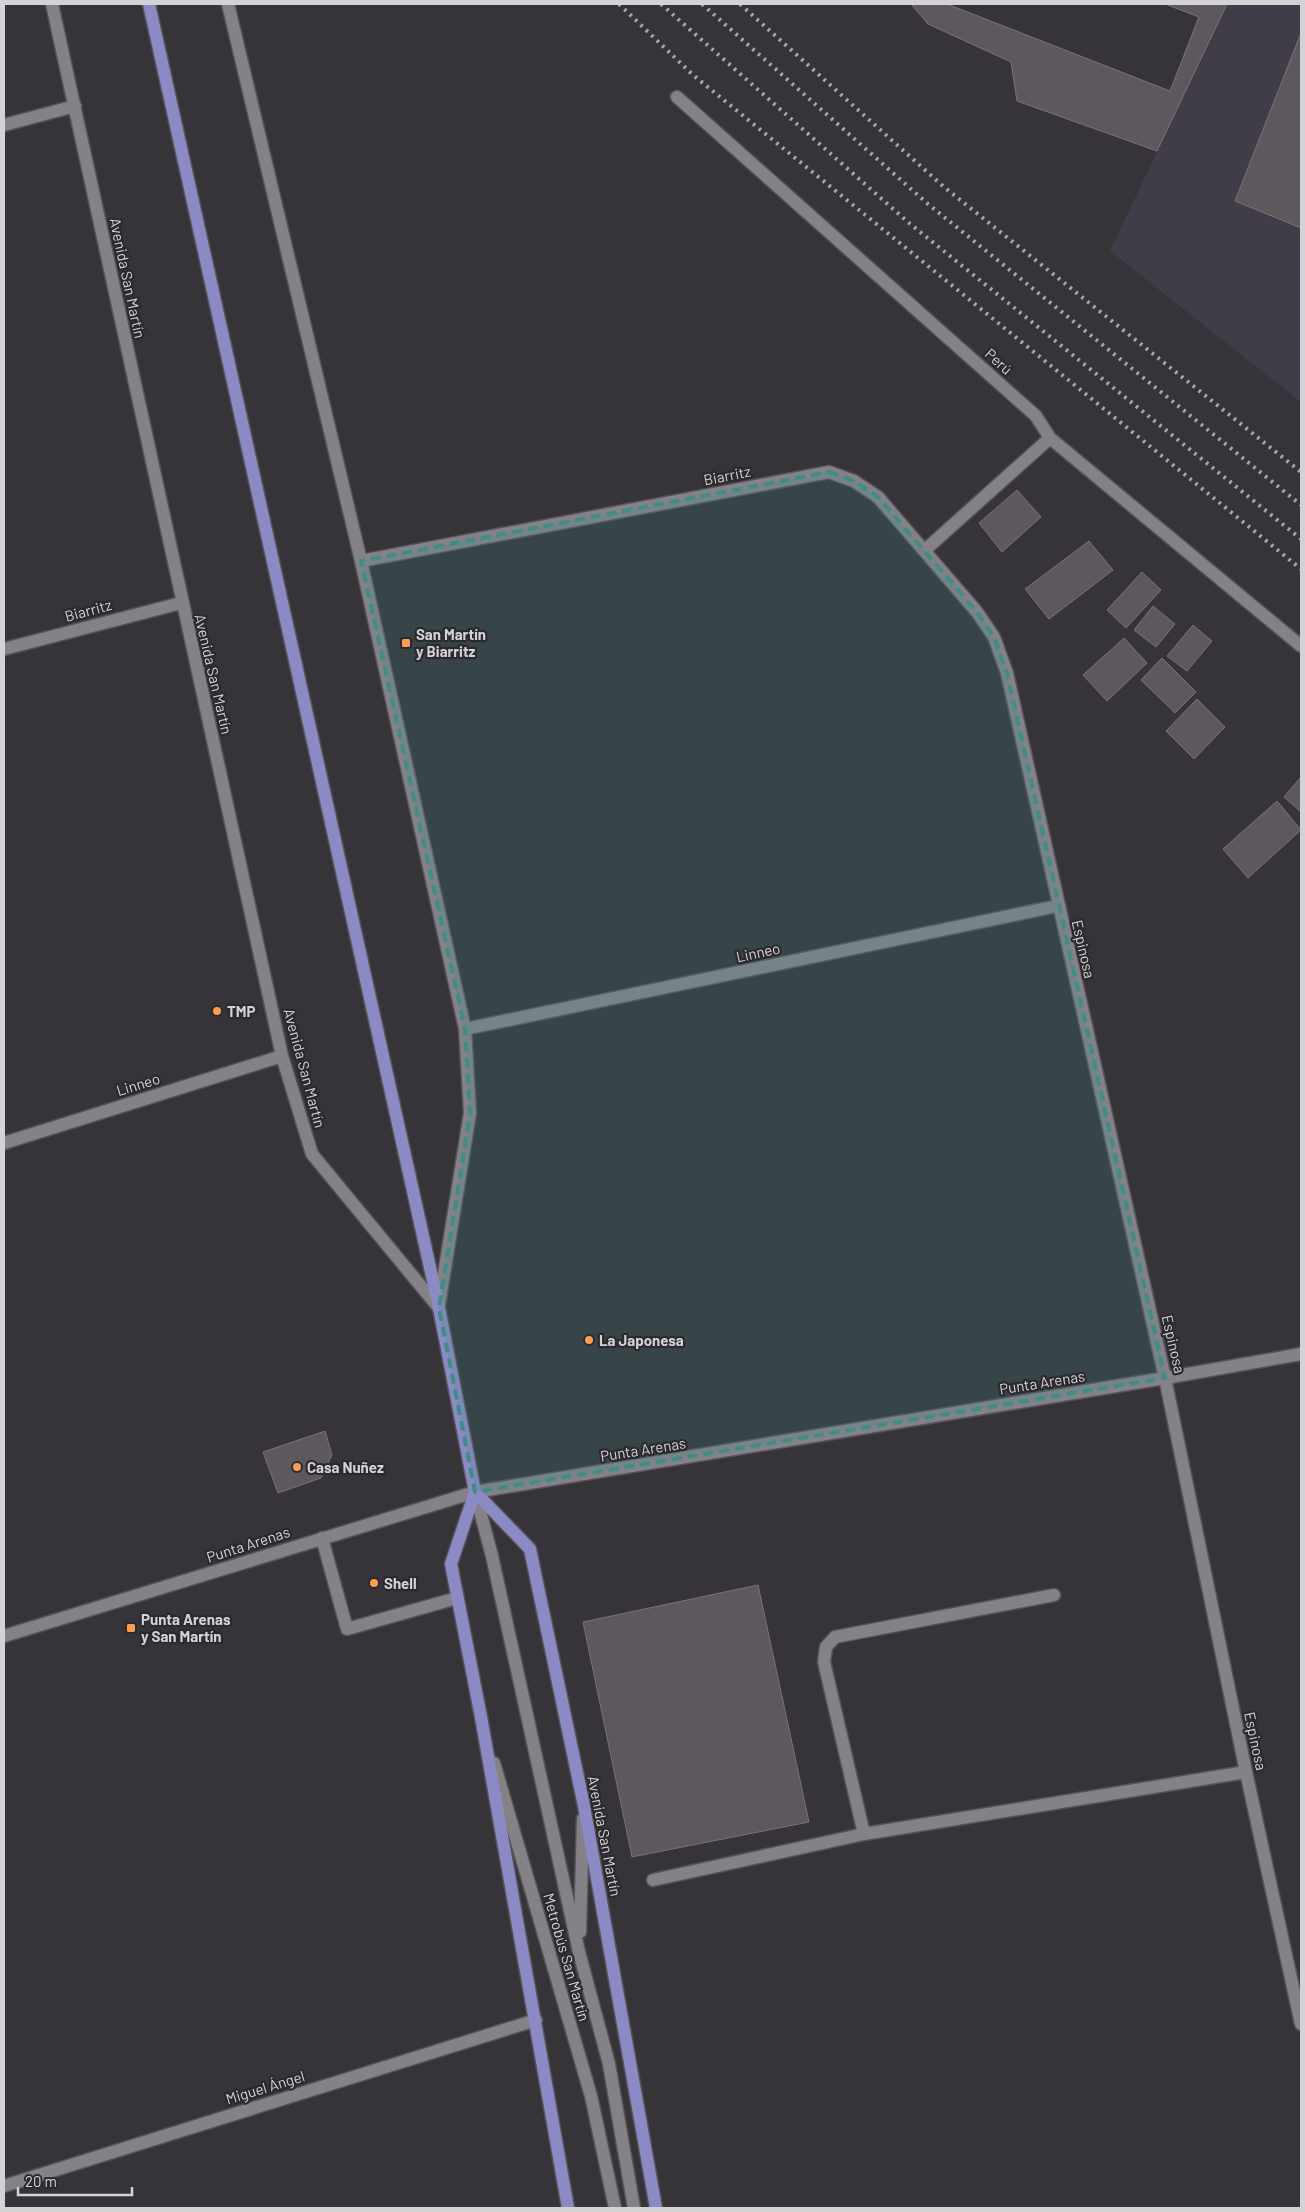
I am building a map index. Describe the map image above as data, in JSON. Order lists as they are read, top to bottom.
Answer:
{
  "streets": {
    "main road": ["Avenida San Martín"],
    "street": [
      "Perú",
      "Biarritz",
      "Espinosa",
      "Linneo",
      "Punta Arenas",
      "Metrobús San Martín",
      "Miguel Ángel"
    ]
  },
  "crossings": [
    ["Avenida San Martín", "Biarritz"],
    ["Avenida San Martín", "Linneo"],
    ["Avenida San Martín", "Punta Arenas"],
    ["Avenida San Martín", "Metrobús San Martín"],
    ["Avenida San Martín", "Miguel Ángel"],
    ["Biarritz", "Espinosa"],
    ["Espinosa", "Linneo"],
    ["Espinosa", "Punta Arenas"],
    ["Punta Arenas", "Metrobús San Martín"]
  ],
  "places": {
    "transit": ["San Martín y Biarritz", "Punta Arenas y San Martín"],
    "other": [
      "TMP",
      "La Japonesa",
      "Casa Nuñez",
      "Shell"
    ]
  },
  "scale_bar": "20 m"
}
